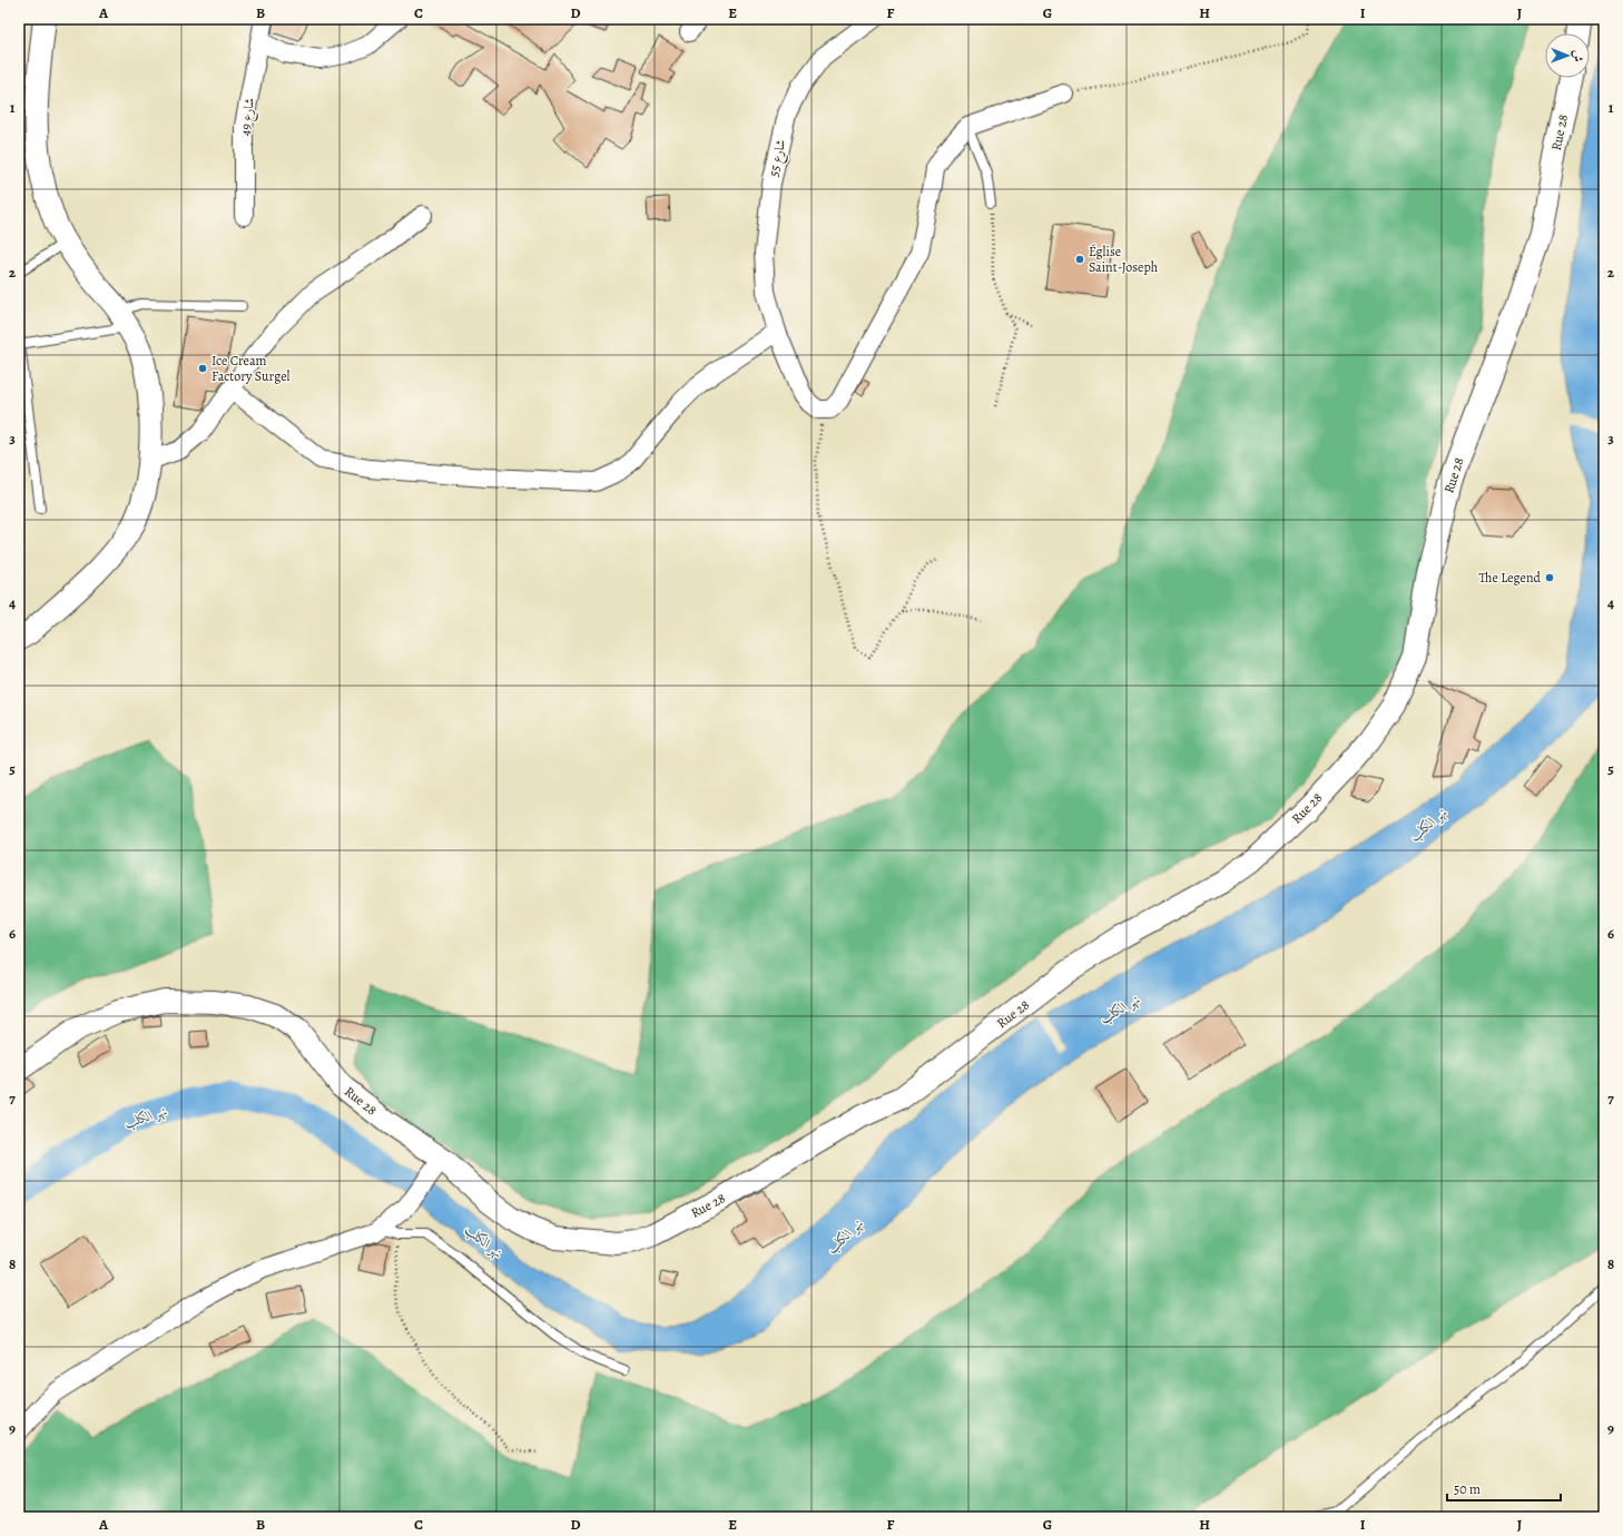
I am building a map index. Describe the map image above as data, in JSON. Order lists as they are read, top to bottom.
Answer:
{
  "streets": {
    "street": ["شارع 49", "Rue 28", "شارع 55"]
  },
  "water": ["نهر الكلب"],
  "places": ["Église Saint-Joseph", "Ice Cream Factory Surgel", "The Legend"],
  "scale_bar": "50 m",
  "north": "right",
  "grid": {
    "columns": [
      "A",
      "B",
      "C",
      "D",
      "E",
      "F",
      "G",
      "H",
      "I",
      "J"
    ],
    "rows": [
      "1",
      "2",
      "3",
      "4",
      "5",
      "6",
      "7",
      "8",
      "9"
    ]
  }
}
